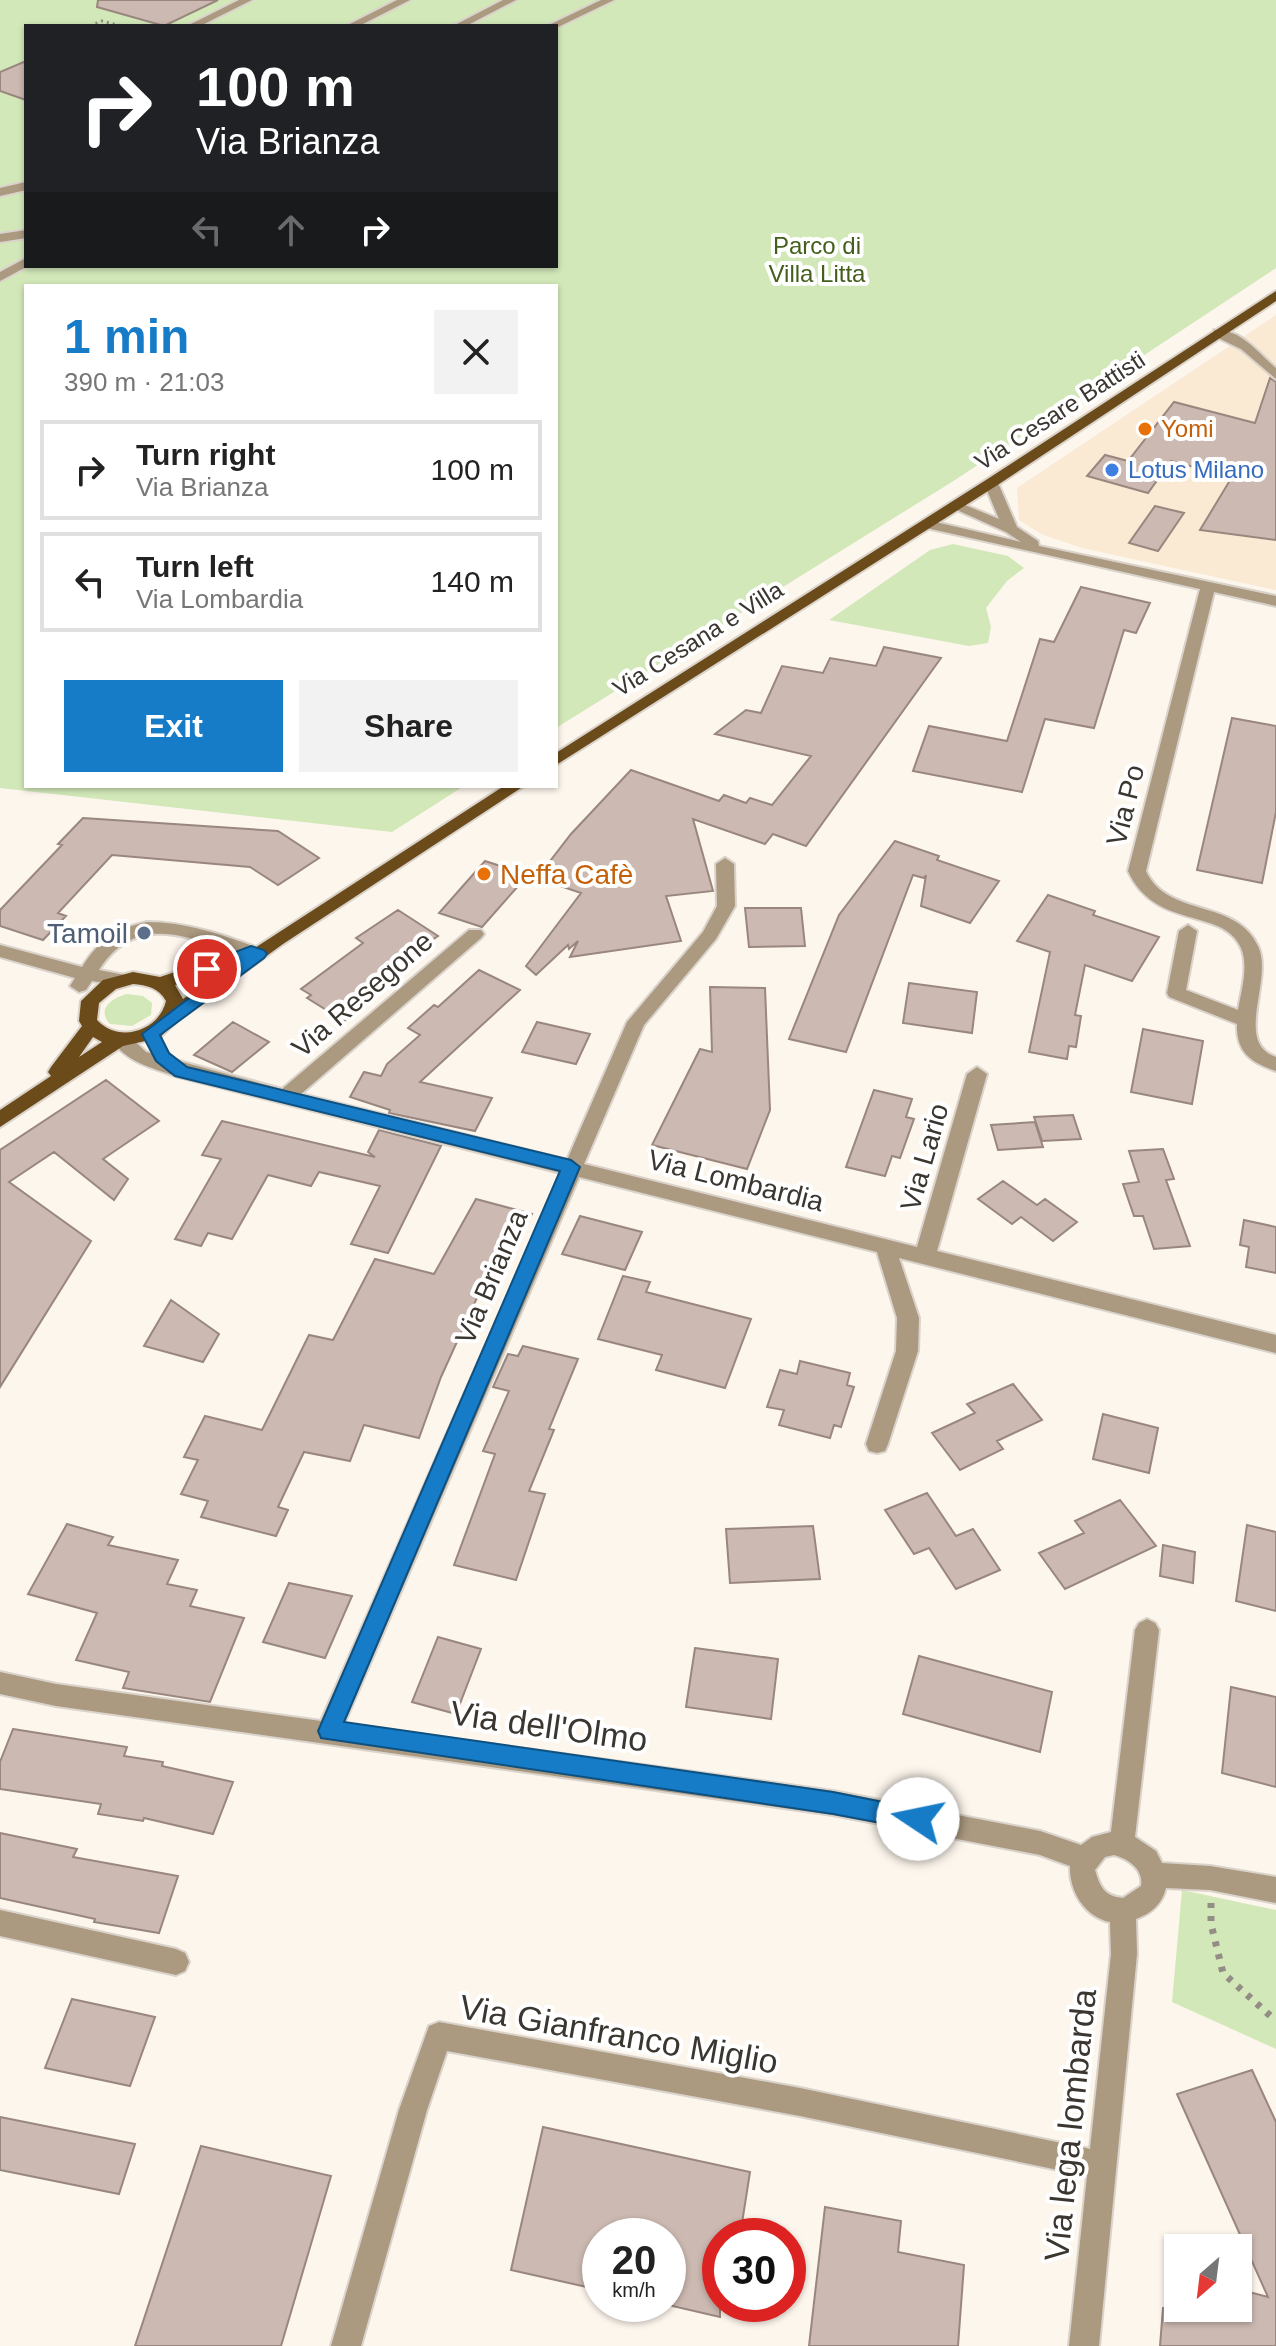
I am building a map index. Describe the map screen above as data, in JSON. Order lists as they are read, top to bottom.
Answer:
{
  "streets": {
    "main road": ["Via Cesare Battisti", "Via Cesana e Villa"],
    "street": [
      "Via Po",
      "Via Resegone",
      "Via Lario",
      "Via Lombardia",
      "Via Brianza",
      "Via dell'Olmo",
      "Via Gianfranco Miglio",
      "Via lega lombarda"
    ]
  },
  "crossings": [
    ["Via Cesare Battisti", "Via Cesana e Villa"],
    ["Via Resegone", "Via Lombardia"],
    ["Via Lario", "Via Lombardia"],
    ["Via Lombardia", "Via Brianza"],
    ["Via Brianza", "Via dell'Olmo"],
    ["Via dell'Olmo", "Via lega lombarda"],
    ["Via Gianfranco Miglio", "Via lega lombarda"]
  ],
  "parks": ["Parco di Villa Litta"],
  "places": [
    "Yomi",
    "Lotus Milano",
    "Neffa Cafè",
    "Tamoil"
  ],
  "north": "bottom left",
  "page": {
    "turn": ["100 m", "Via Brianza"],
    "heading": ["1 min", "390 m · 21:03"],
    "list": [
      {
        "name": "Turn right",
        "note": "Via Brianza",
        "value": "100 m"
      },
      {
        "name": "Turn left",
        "note": "Via Lombardia",
        "value": "140 m"
      }
    ],
    "buttons": ["Exit", "Share"],
    "speed": "20 km/h",
    "limit": "30"
  }
}
